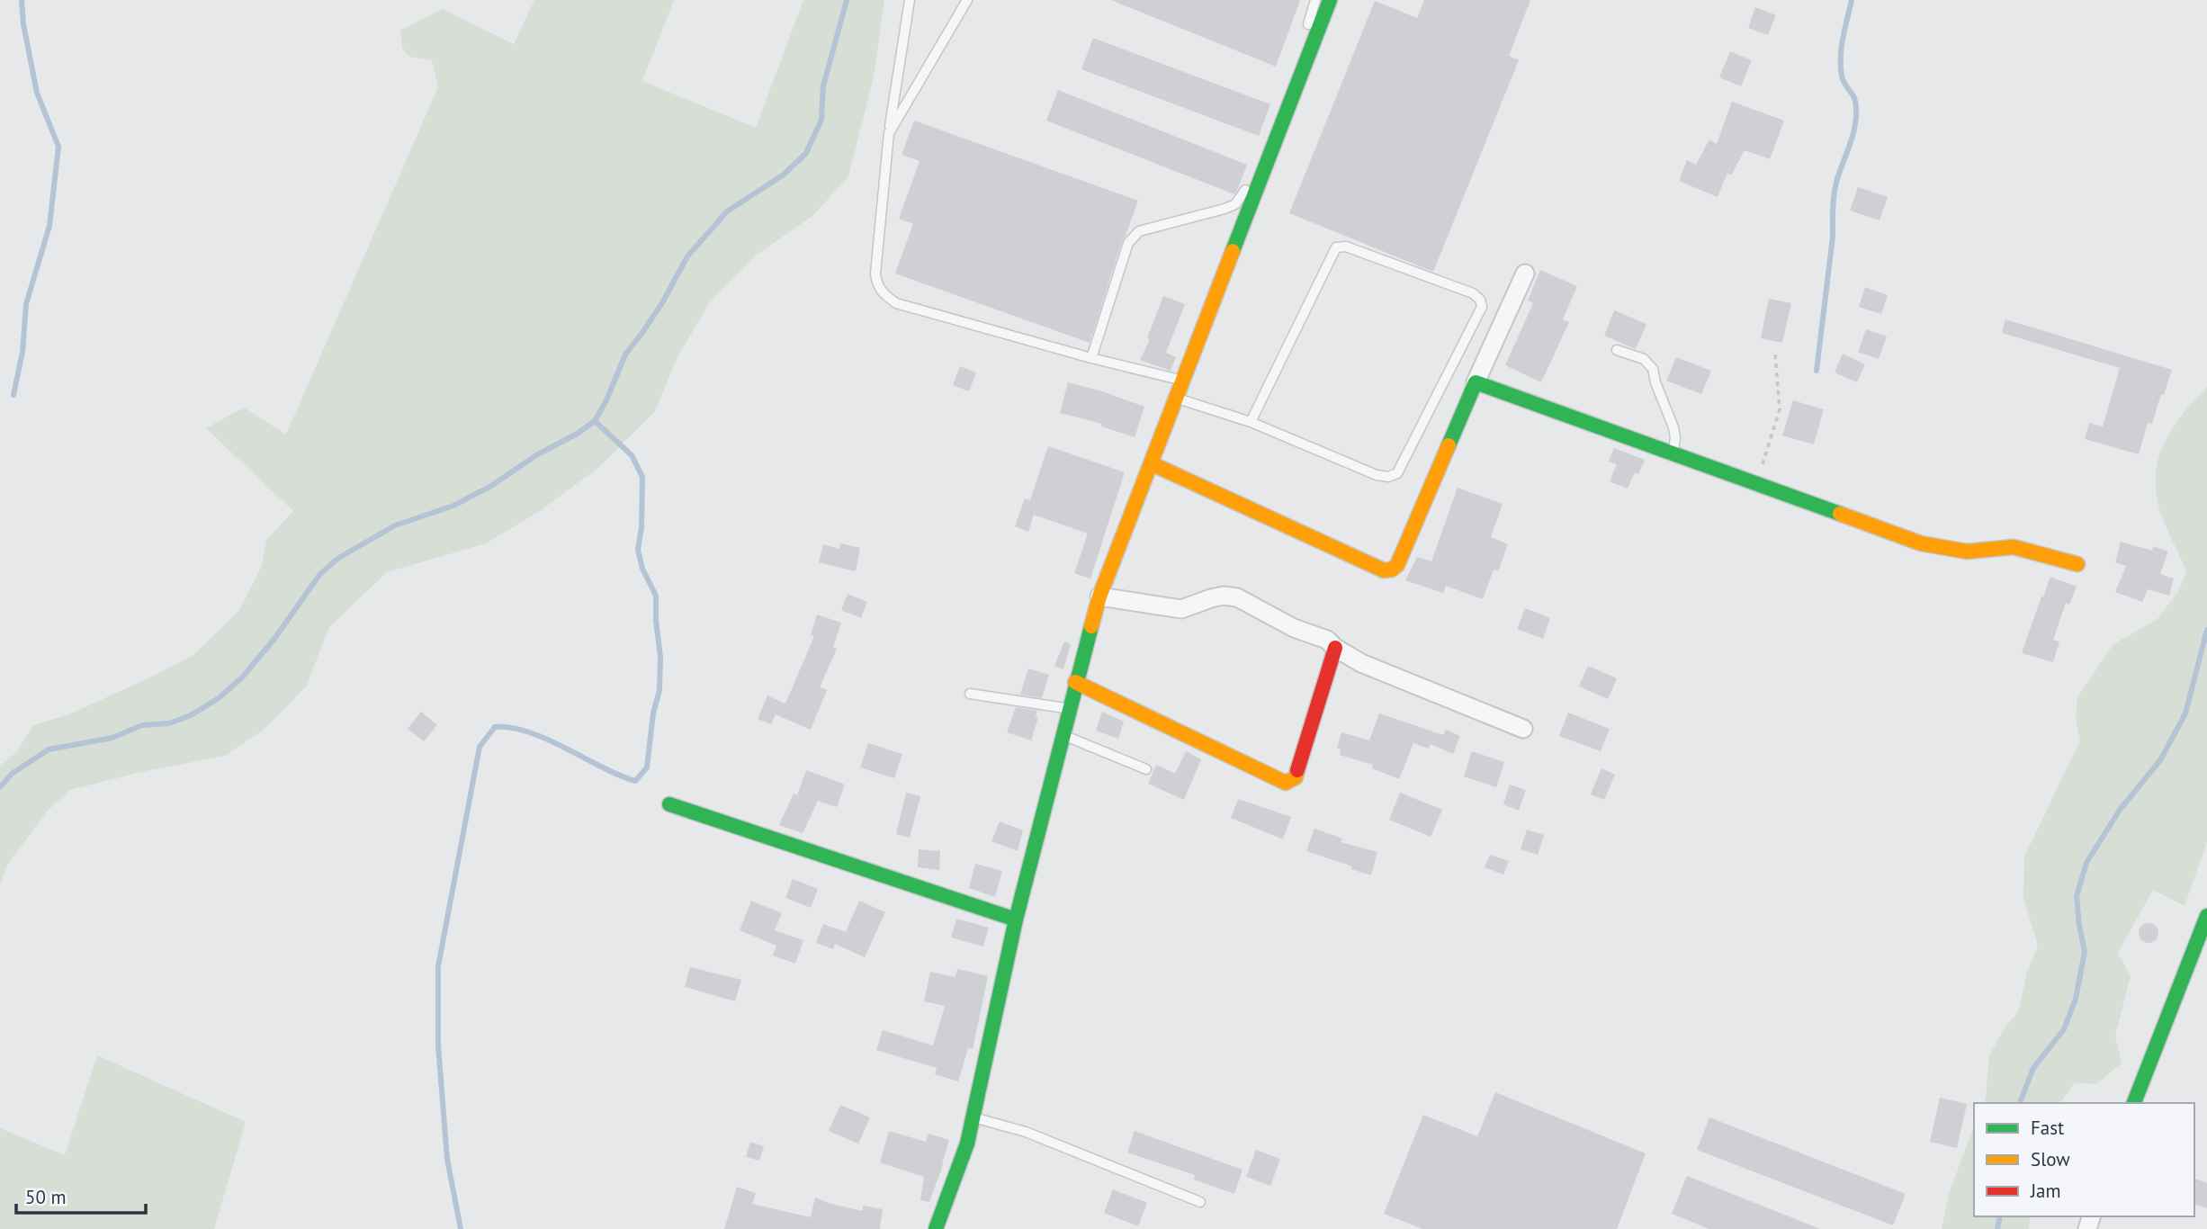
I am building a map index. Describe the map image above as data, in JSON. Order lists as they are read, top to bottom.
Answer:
{
  "legend": ["Fast", "Slow", "Jam"],
  "scale_bar": "50 m"
}
